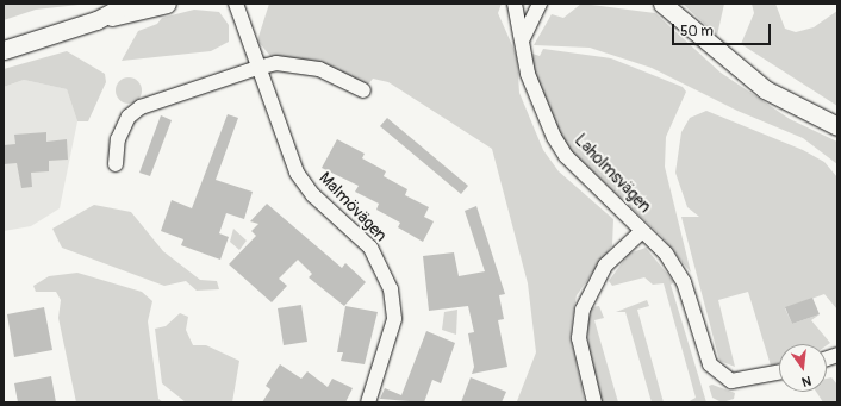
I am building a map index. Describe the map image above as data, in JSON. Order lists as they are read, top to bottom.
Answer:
{
  "streets": {
    "street": ["Laholmsvägen", "Malmövägen"]
  },
  "scale_bar": "50 m",
  "north": "bottom"
}
